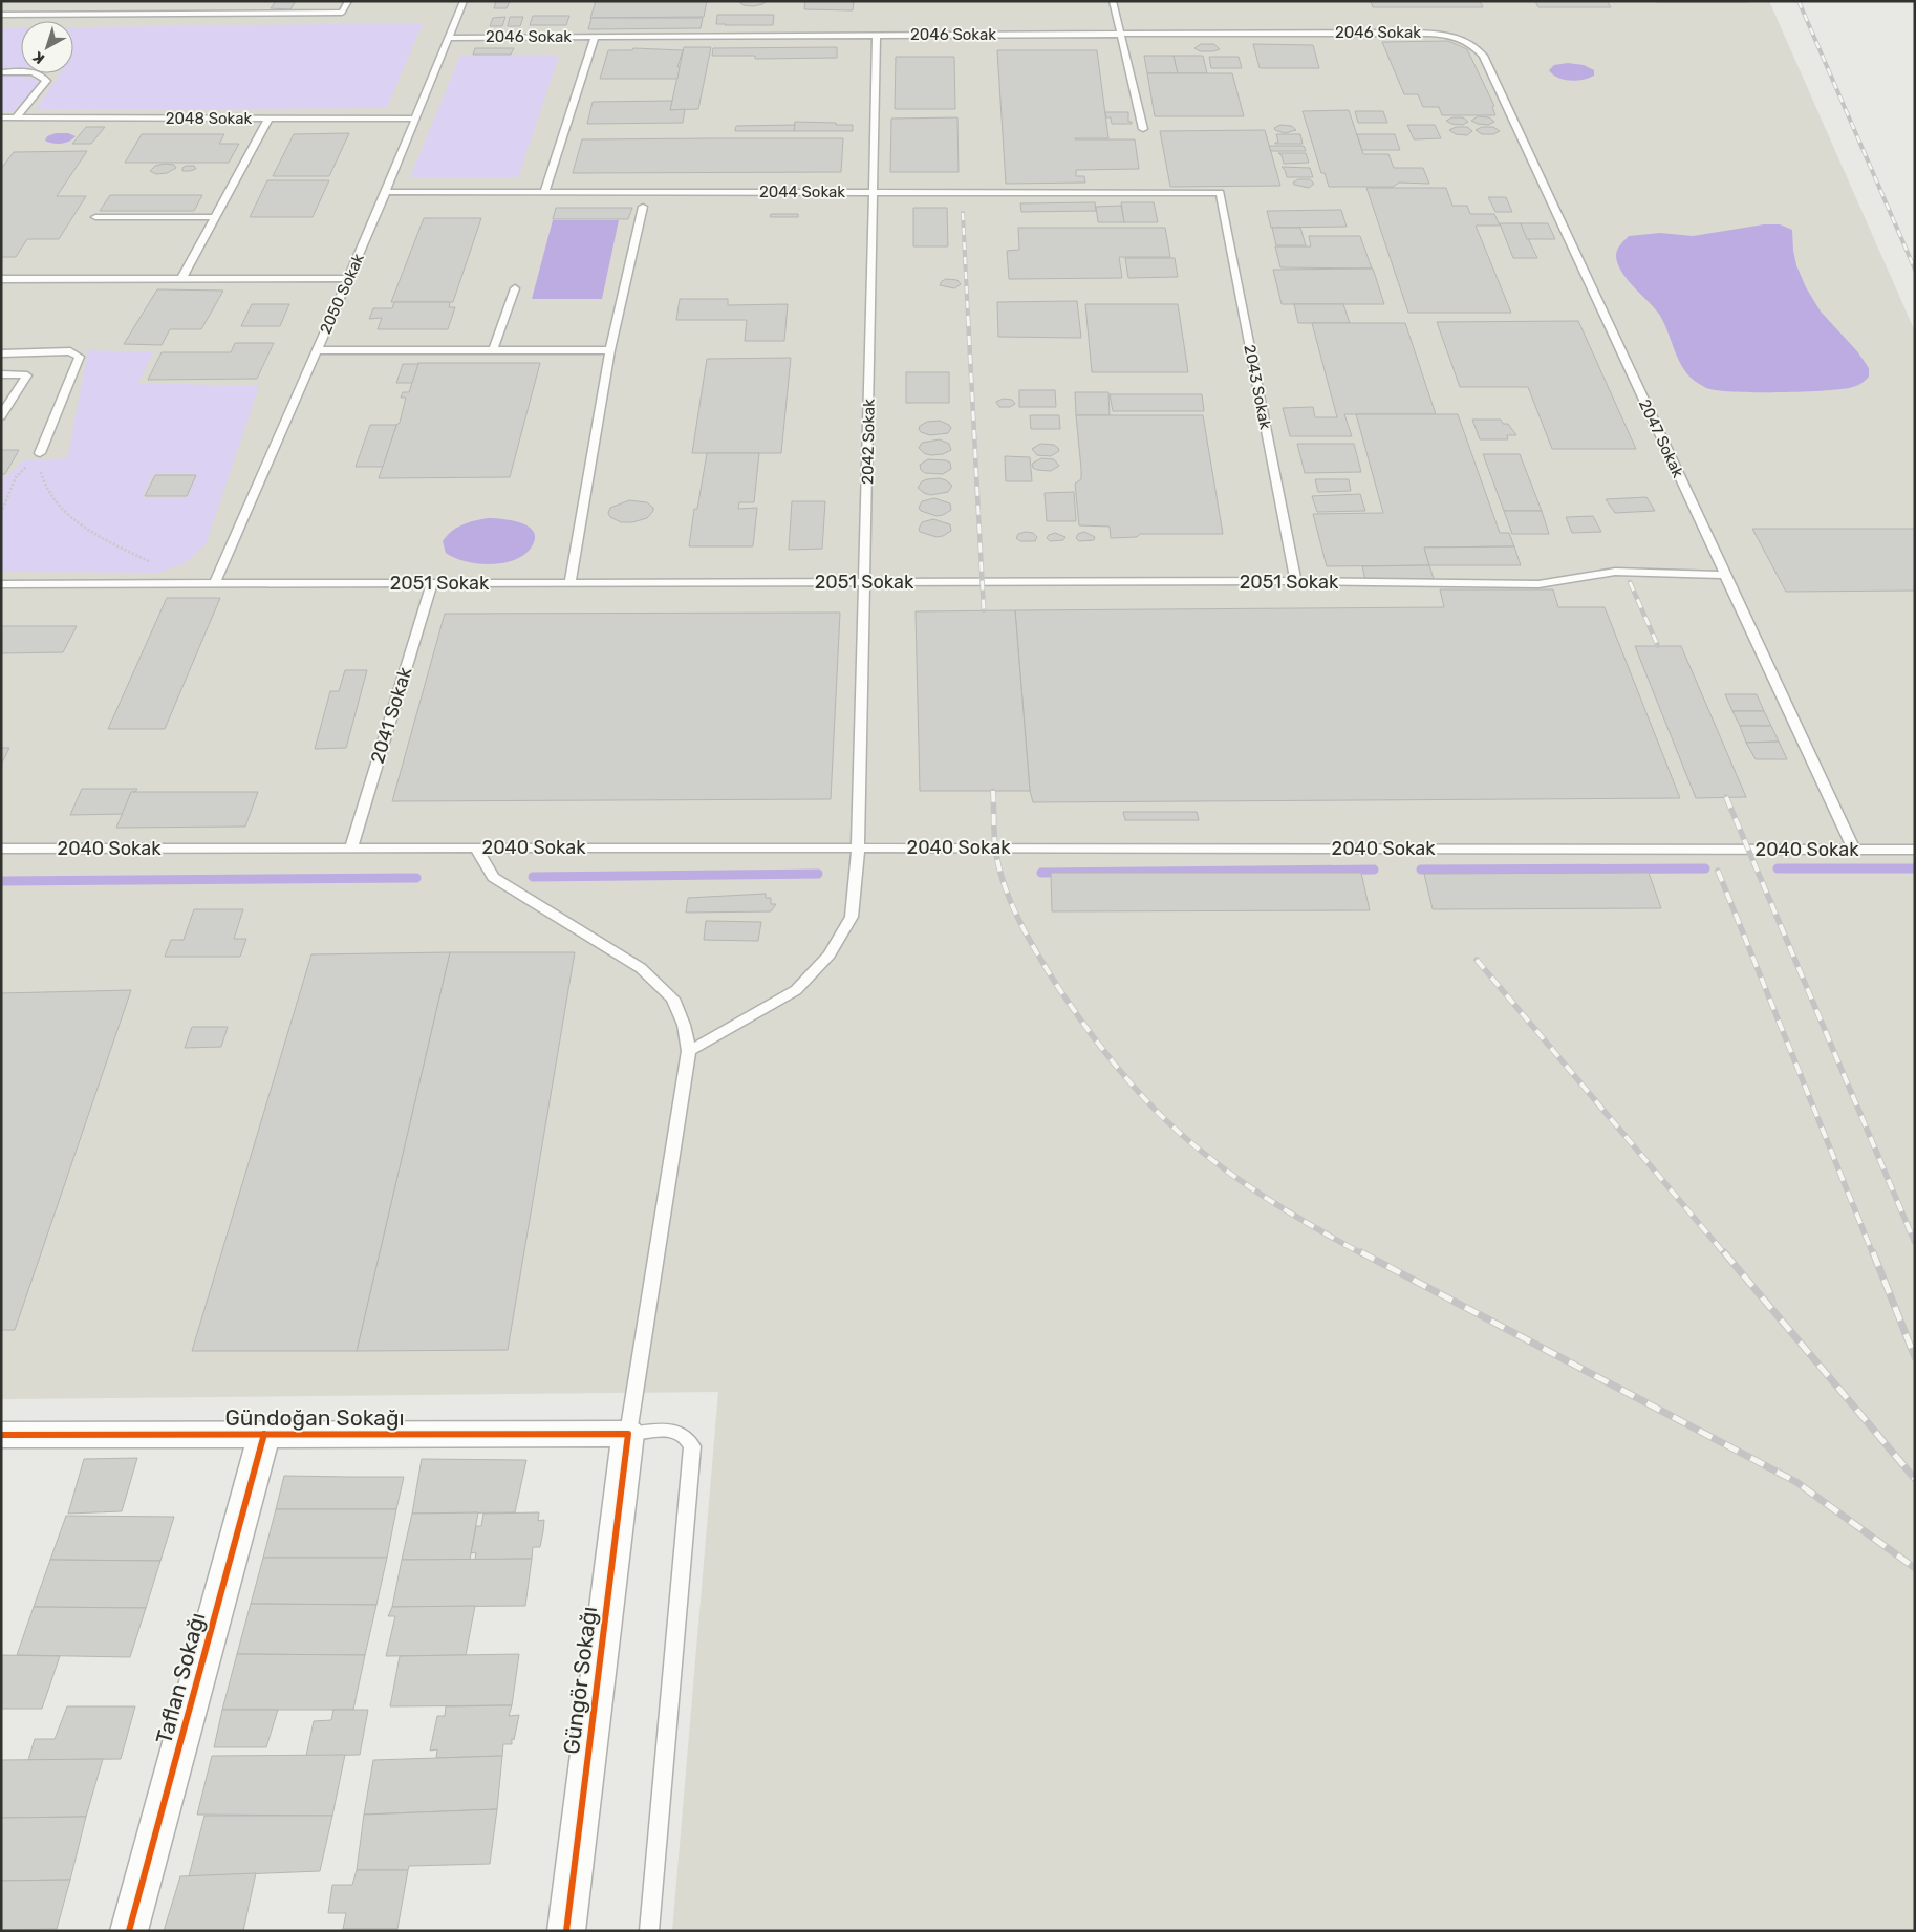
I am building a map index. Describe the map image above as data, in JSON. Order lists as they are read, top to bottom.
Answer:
{
  "streets": {
    "street": ["Gündoğan Sokağı", "Taflan Sokağı", "Güngör Sokağı"],
    "lane": [
      "2046 Sokak",
      "2048 Sokak",
      "2044 Sokak",
      "2050 Sokak",
      "2043 Sokak",
      "2047 Sokak",
      "2042 Sokak",
      "2051 Sokak",
      "2041 Sokak",
      "2040 Sokak"
    ]
  },
  "crossings": [
    ["2046 Sokak", "2050 Sokak"],
    ["2046 Sokak", "2047 Sokak"],
    ["2046 Sokak", "2042 Sokak"],
    ["2048 Sokak", "2050 Sokak"],
    ["2044 Sokak", "2050 Sokak"],
    ["2044 Sokak", "2043 Sokak"],
    ["2044 Sokak", "2042 Sokak"],
    ["2050 Sokak", "2051 Sokak"],
    ["2043 Sokak", "2051 Sokak"],
    ["2047 Sokak", "2051 Sokak"],
    ["2047 Sokak", "2040 Sokak"],
    ["2042 Sokak", "2051 Sokak"],
    ["2042 Sokak", "2040 Sokak"],
    ["2051 Sokak", "2041 Sokak"],
    ["2041 Sokak", "2040 Sokak"],
    ["Gündoğan Sokağı", "Taflan Sokağı"],
    ["Gündoğan Sokağı", "Güngör Sokağı"]
  ],
  "north": "bottom left"
}
